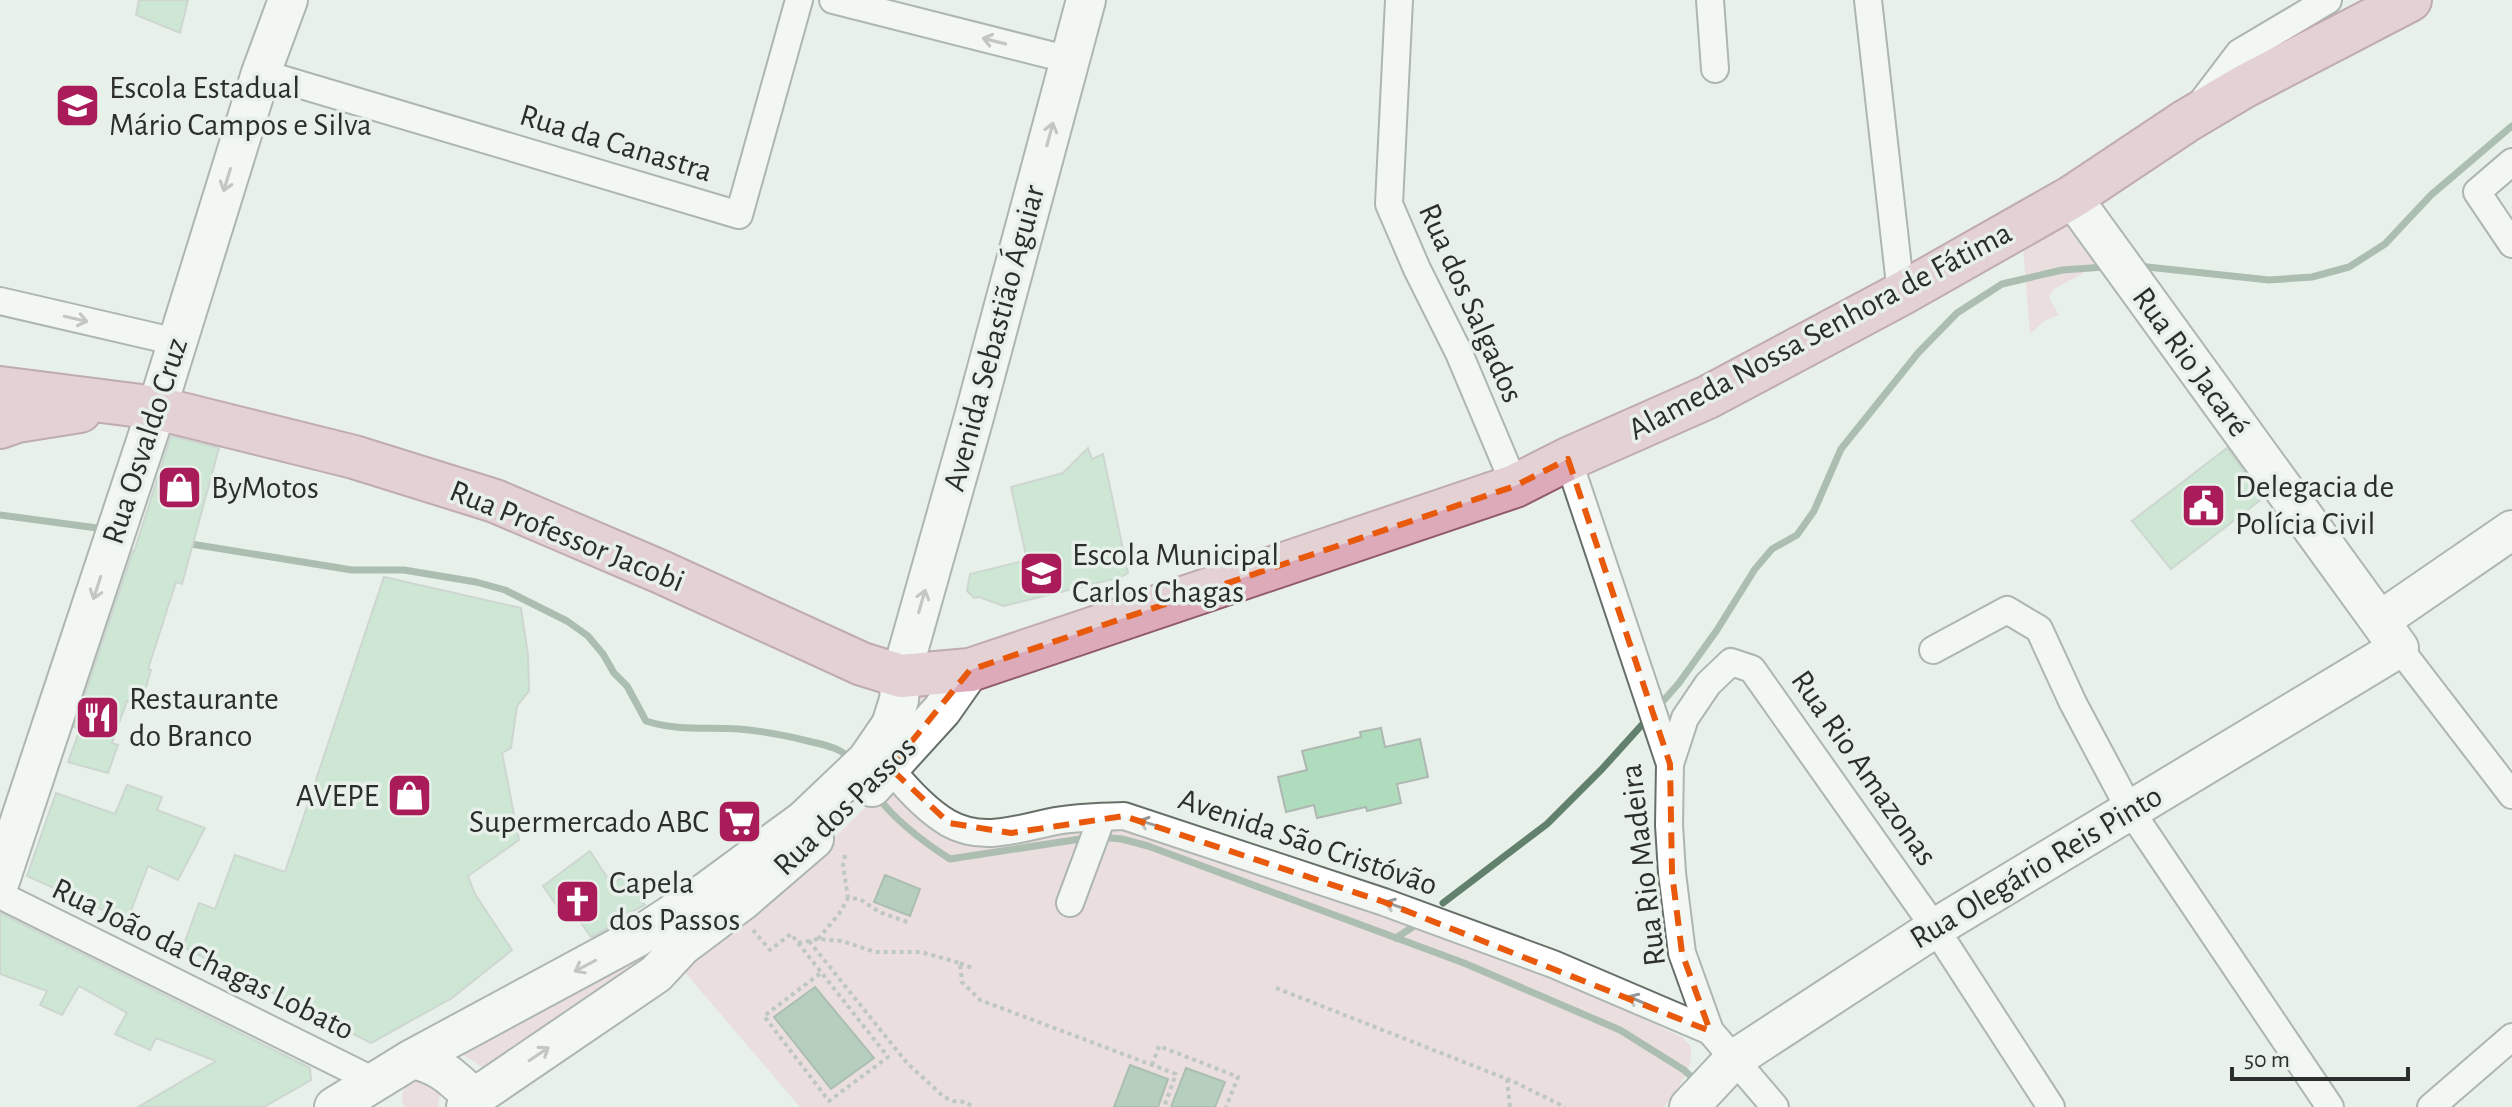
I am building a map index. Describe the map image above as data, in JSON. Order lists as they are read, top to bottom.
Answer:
{
  "streets": {
    "main road": ["Alameda Nossa Senhora de Fátima", "Rua Professor Jacobi"],
    "street": [
      "Rua da Canastra",
      "Rua dos Salgados",
      "Avenida Sebastião Águiar",
      "Rua Rio Jacaré",
      "Rua Osvaldo Cruz",
      "Rua Rio Amazonas",
      "Rua dos Passos",
      "Avenida São Cristóvão",
      "Rua Rio Madeira",
      "Rua Olegário Reis Pinto",
      "Rua João da Chagas Lobato"
    ]
  },
  "crossings": [
    ["Rua da Canastra", "Rua Osvaldo Cruz"],
    ["Rua dos Salgados", "Alameda Nossa Senhora de Fátima"],
    ["Alameda Nossa Senhora de Fátima", "Rua Rio Jacaré"],
    ["Alameda Nossa Senhora de Fátima", "Rua Professor Jacobi"],
    ["Alameda Nossa Senhora de Fátima", "Rua dos Passos"],
    ["Alameda Nossa Senhora de Fátima", "Rua Rio Madeira"],
    ["Avenida Sebastião Águiar", "Rua Professor Jacobi"],
    ["Avenida Sebastião Águiar", "Rua dos Passos"],
    ["Rua Rio Jacaré", "Rua Olegário Reis Pinto"],
    ["Rua Osvaldo Cruz", "Rua Professor Jacobi"],
    ["Rua Professor Jacobi", "Rua dos Passos"],
    ["Rua Rio Amazonas", "Rua Rio Madeira"],
    ["Rua Rio Amazonas", "Rua Olegário Reis Pinto"],
    ["Rua dos Passos", "Avenida São Cristóvão"],
    ["Rua dos Passos", "Rua João da Chagas Lobato"],
    ["Avenida São Cristóvão", "Rua Rio Madeira"],
    ["Avenida São Cristóvão", "Rua Olegário Reis Pinto"],
    ["Rua Rio Madeira", "Rua Olegário Reis Pinto"]
  ],
  "one_way": ["Avenida Sebastião Águiar", "Rua Osvaldo Cruz", "Avenida São Cristóvão"],
  "places": {
    "school or university": ["Escola Estadual Mário Campos e Silva", "Escola Municipal Carlos Chagas"],
    "shop": ["ByMotos", "AVEPE"],
    "public building": ["Delegacia de Polícia Civil"],
    "restaurant": ["Restaurante do Branco"],
    "supermarket": ["Supermercado ABC"],
    "church": ["Capela dos Passos"]
  },
  "scale_bar": "50 m"
}
